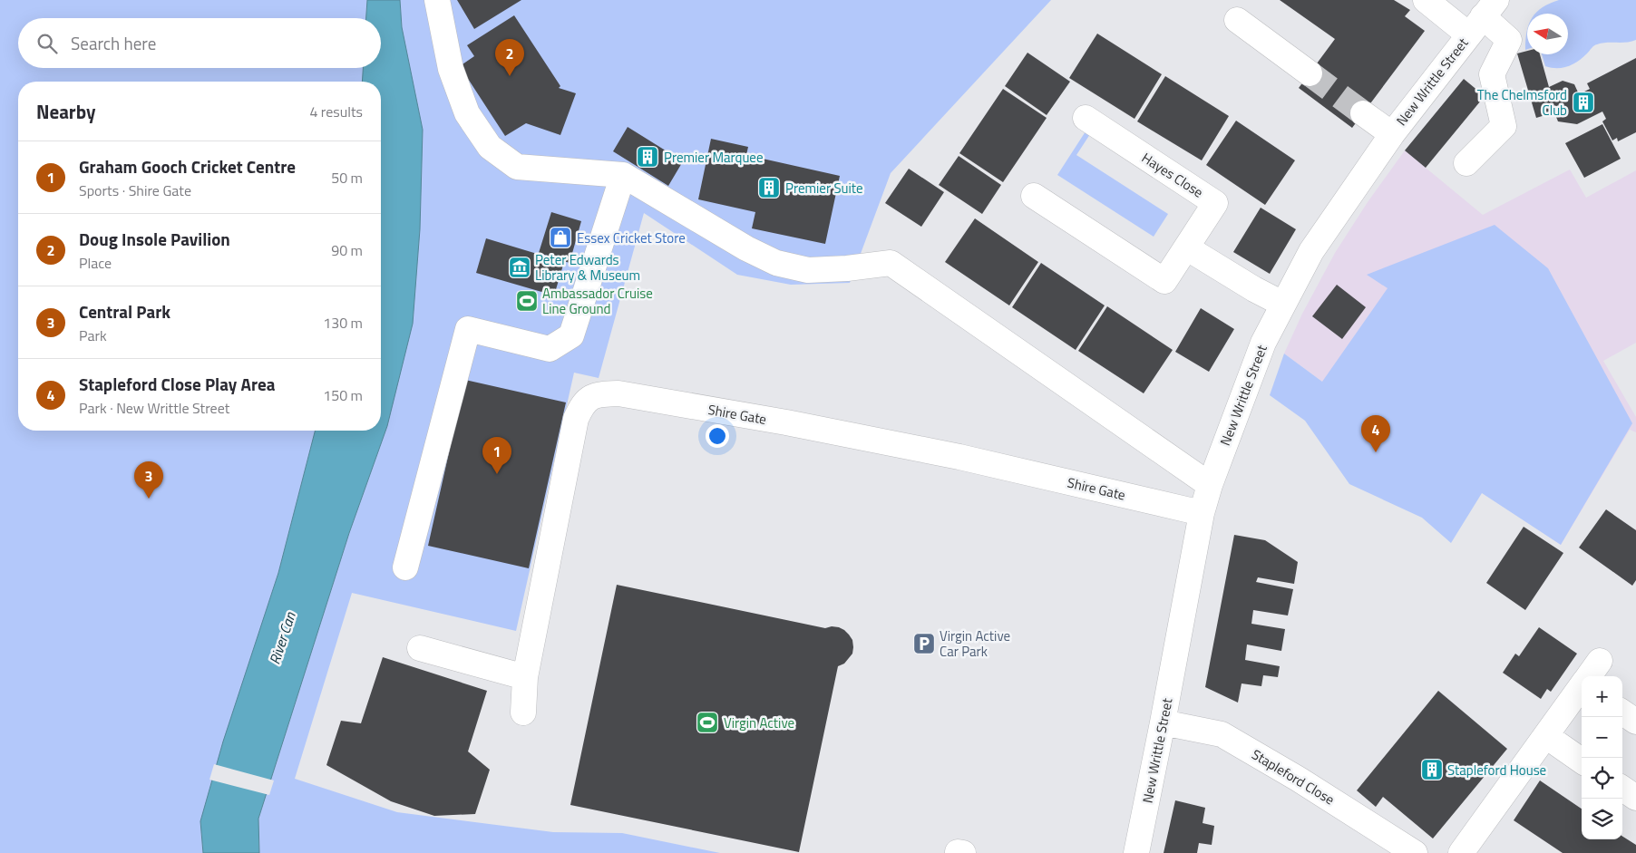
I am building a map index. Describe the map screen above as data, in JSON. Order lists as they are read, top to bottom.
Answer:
{
  "streets": {
    "street": [
      "New Writtle Street",
      "Hayes Close",
      "Shire Gate",
      "Stapleford Close"
    ]
  },
  "crossings": [
    ["New Writtle Street", "Shire Gate"],
    ["New Writtle Street", "Stapleford Close"]
  ],
  "water": ["River Can"],
  "places": {
    "building": [
      "The Chelmsford Club",
      "Premier Marquee",
      "Premier Suite",
      "Stapleford House"
    ],
    "shop": ["Essex Cricket Store"],
    "museum": ["Peter Edwards Library & Museum"],
    "sports": ["Ambassador Cruise Line Ground", "Virgin Active"],
    "parking": ["Virgin Active Car Park"]
  },
  "north": "left",
  "page": {
    "search": "Search here",
    "pins": [
      "2",
      "4",
      "1",
      "3"
    ],
    "heading": ["Nearby", "4 results"],
    "list": [
      {
        "mark": "1",
        "name": "Graham Gooch Cricket Centre",
        "note": "Sports · Shire Gate",
        "value": "50 m"
      },
      {
        "mark": "2",
        "name": "Doug Insole Pavilion",
        "note": "Place",
        "value": "90 m"
      },
      {
        "mark": "3",
        "name": "Central Park",
        "note": "Park",
        "value": "130 m"
      },
      {
        "mark": "4",
        "name": "Stapleford Close Play Area",
        "note": "Park · New Writtle Street",
        "value": "150 m"
      }
    ],
    "map_buttons": ["+", "−"]
  }
}
